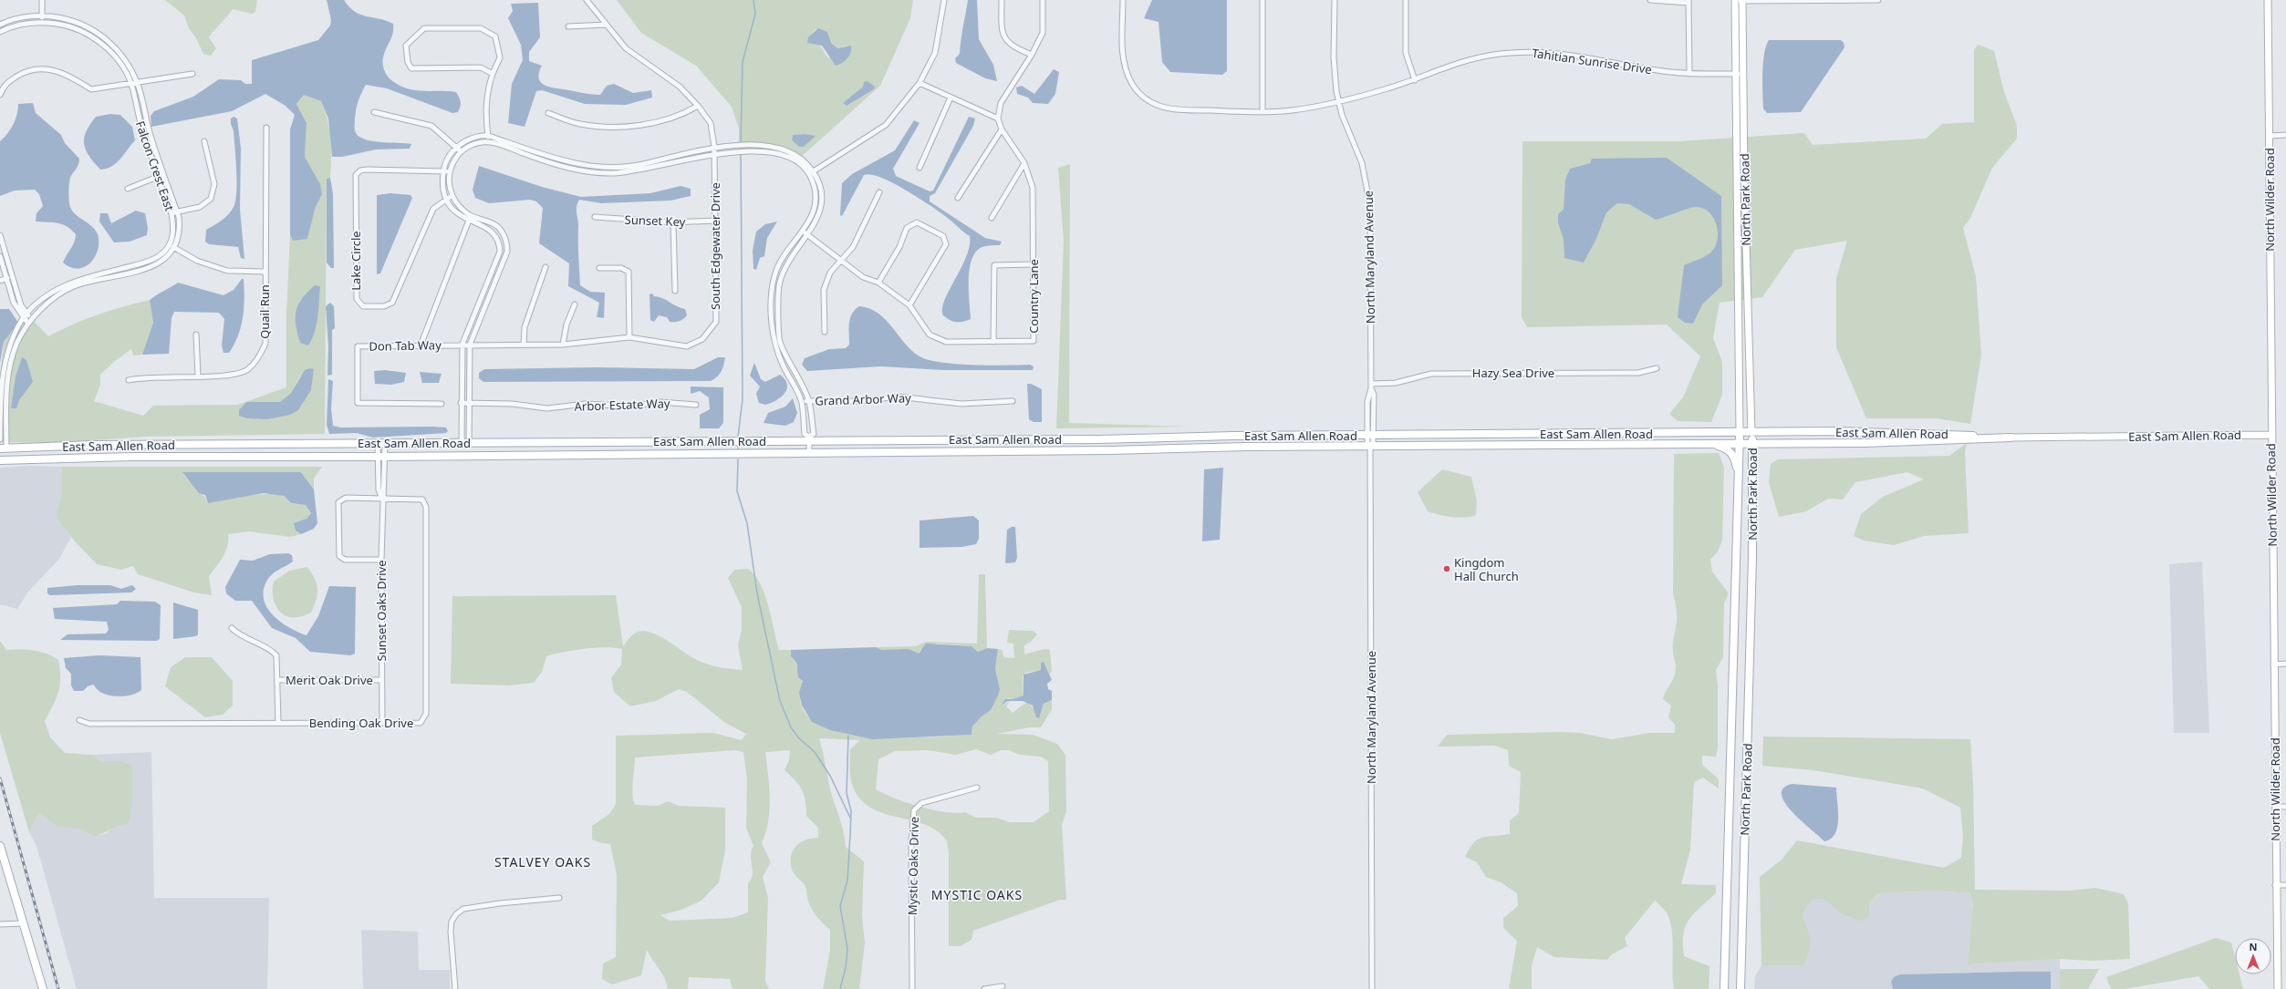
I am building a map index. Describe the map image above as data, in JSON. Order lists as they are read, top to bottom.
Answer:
{
  "streets": {
    "main road": ["North Park Road", "East Sam Allen Road"],
    "street": [
      "Tahitian Sunrise Drive",
      "Falcon Crest East",
      "North Wilder Road",
      "Sunset Key",
      "South Edgewater Drive",
      "North Maryland Avenue",
      "Lake Circle",
      "Country Lane",
      "Quail Run",
      "Don Tab Way",
      "Hazy Sea Drive",
      "Grand Arbor Way",
      "Arbor Estate Way",
      "Sunset Oaks Drive",
      "Merit Oak Drive",
      "Bending Oak Drive",
      "Mystic Oaks Drive"
    ]
  },
  "crossings": [
    ["Tahitian Sunrise Drive", "North Park Road"],
    ["Tahitian Sunrise Drive", "North Maryland Avenue"],
    ["North Park Road", "East Sam Allen Road"],
    ["North Wilder Road", "East Sam Allen Road"],
    ["Sunset Key", "South Edgewater Drive"],
    ["South Edgewater Drive", "Don Tab Way"],
    ["North Maryland Avenue", "Hazy Sea Drive"],
    ["North Maryland Avenue", "East Sam Allen Road"],
    ["East Sam Allen Road", "Sunset Oaks Drive"],
    ["Sunset Oaks Drive", "Merit Oak Drive"],
    ["Sunset Oaks Drive", "Bending Oak Drive"]
  ],
  "districts": ["STALVEY OAKS", "MYSTIC OAKS"],
  "places": ["Kingdom Hall Church"],
  "north": "top"
}
